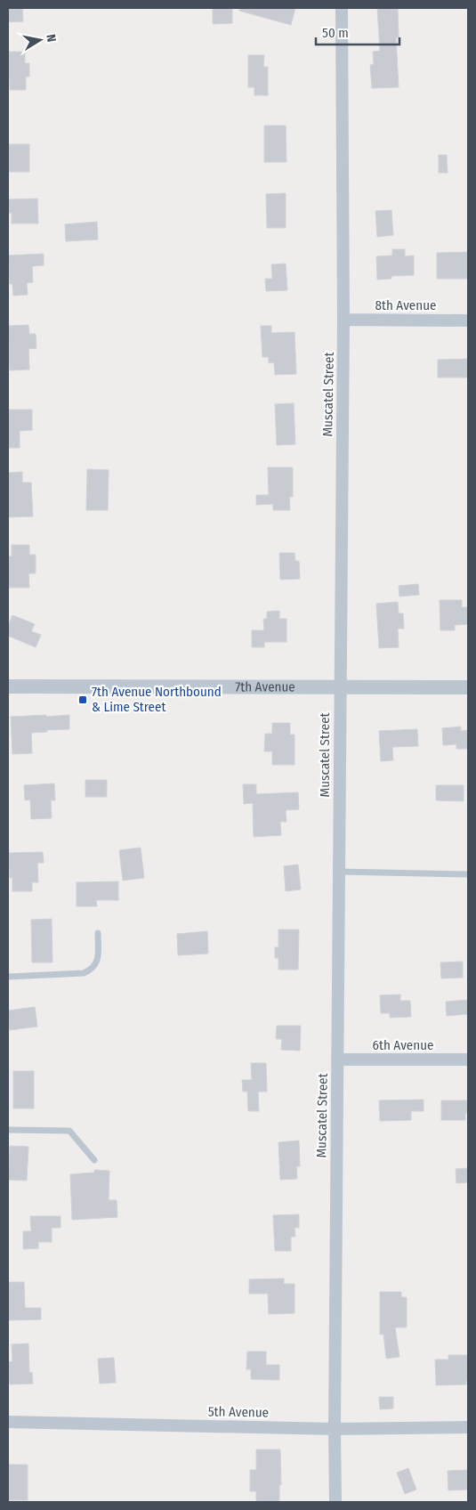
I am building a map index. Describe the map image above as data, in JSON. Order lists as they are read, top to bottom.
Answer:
{
  "streets": {
    "street": [
      "8th Avenue",
      "Muscatel Street",
      "7th Avenue",
      "6th Avenue",
      "5th Avenue"
    ]
  },
  "crossings": [
    ["8th Avenue", "Muscatel Street"],
    ["Muscatel Street", "7th Avenue"],
    ["Muscatel Street", "6th Avenue"],
    ["Muscatel Street", "5th Avenue"]
  ],
  "places": {
    "transit": ["7th Avenue Northbound & Lime Street"]
  },
  "scale_bar": "50 m",
  "north": "right"
}
